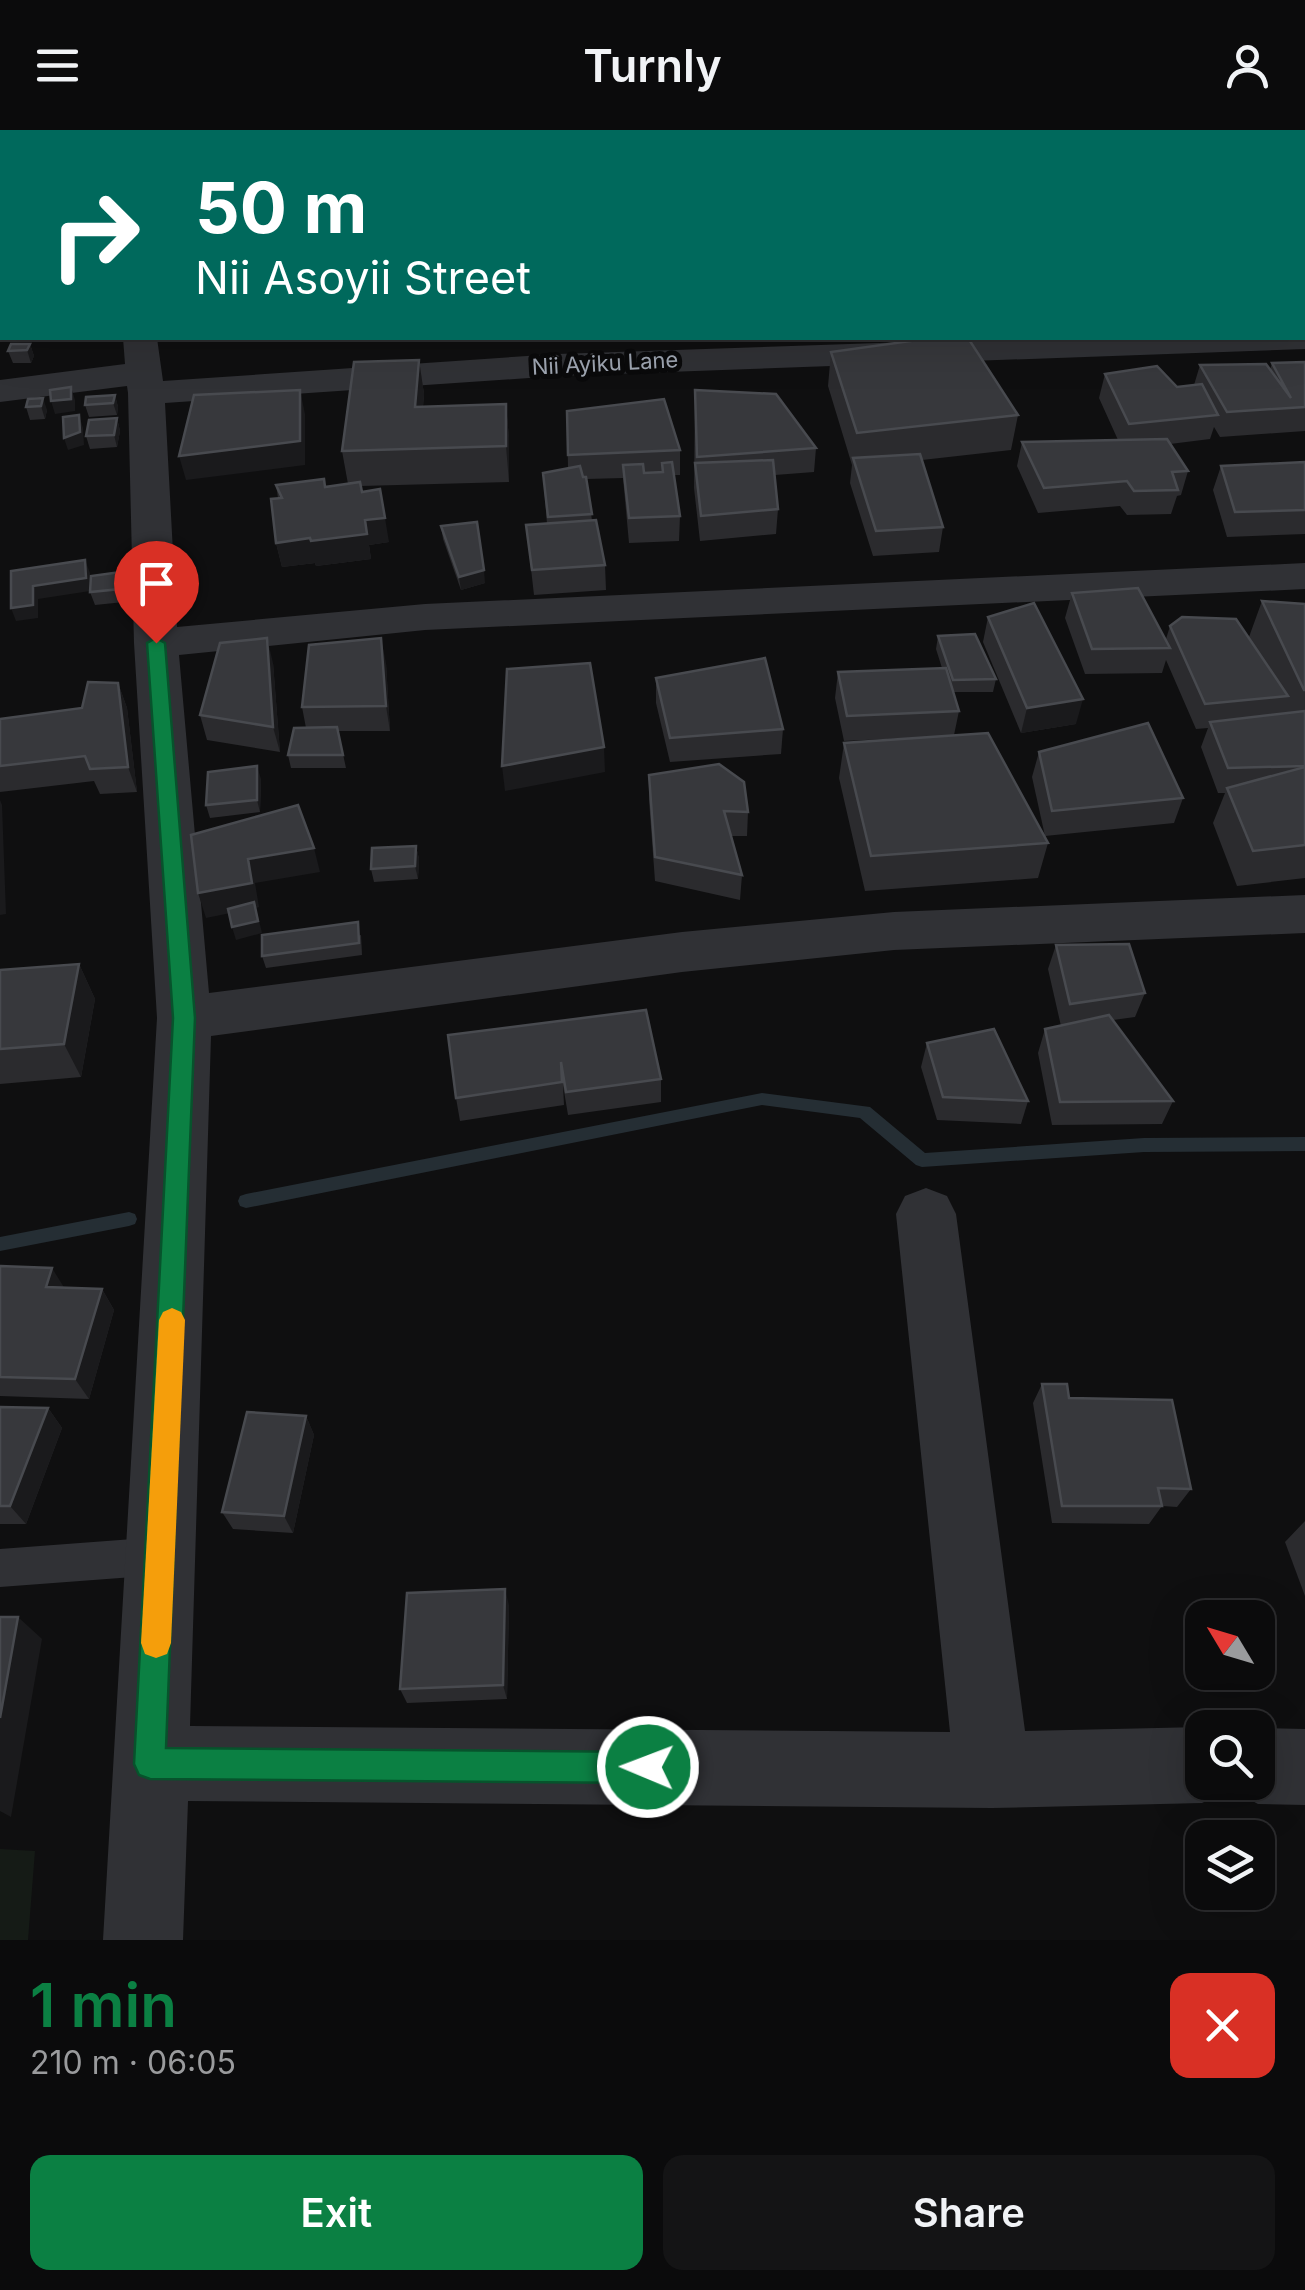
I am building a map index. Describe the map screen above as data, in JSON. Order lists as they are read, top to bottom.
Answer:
{
  "streets": {
    "street": ["Nii Ayiku Lane"]
  },
  "north": "top left",
  "page": {
    "header": "Turnly",
    "turn": ["50 m", "Nii Asoyii Street"],
    "heading": ["1 min", "210 m · 06:05"],
    "buttons": ["Exit", "Share"]
  }
}
